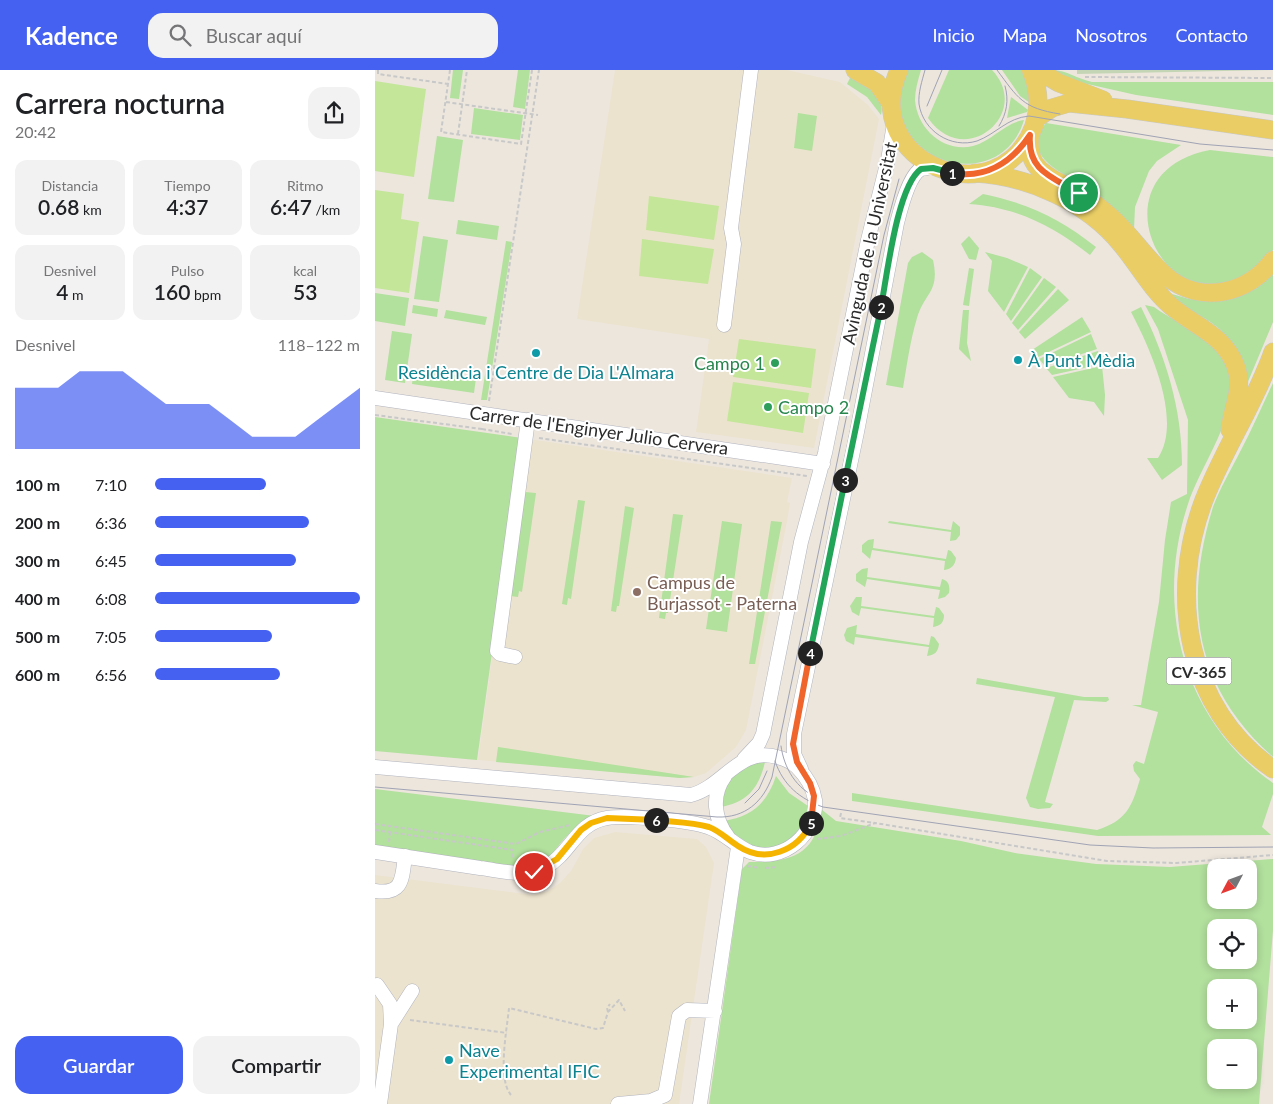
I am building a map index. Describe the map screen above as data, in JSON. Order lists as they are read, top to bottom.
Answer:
{
  "streets": {
    "main road": ["CV-365"],
    "street": ["Avinguda de la Universitat", "Carrer de l'Enginyer Julio Cervera"]
  },
  "crossings": [
    ["Avinguda de la Universitat", "Carrer de l'Enginyer Julio Cervera"]
  ],
  "places": [
    "Residència i Centre de Dia L'Almara",
    "À Punt Mèdia",
    "Campo 1",
    "Campo 2",
    "Campus de Burjassot - Paterna",
    "Nave Experimental IFIC"
  ],
  "north": "bottom left",
  "page": {
    "header": "Kadence",
    "search": "Buscar aquí",
    "nav": [
      "Inicio",
      "Mapa",
      "Nosotros",
      "Contacto"
    ],
    "heading": ["Carrera nocturna", "20:42"],
    "stats": [
      ["Distancia", "0.68 km"],
      ["Tiempo", "4:37"],
      ["Ritmo", "6:47 /km"],
      ["Desnivel", "4 m"],
      ["Pulso", "160 bpm"],
      ["kcal", "53"]
    ],
    "pins": [
      "1",
      "2",
      "3",
      "4",
      "6",
      "5"
    ],
    "chart": ["Desnivel", "118–122 m"],
    "list": [
      {
        "name": "100 m",
        "note": "7:10"
      },
      {
        "name": "200 m",
        "note": "6:36"
      },
      {
        "name": "300 m",
        "note": "6:45"
      },
      {
        "name": "400 m",
        "note": "6:08"
      },
      {
        "name": "500 m",
        "note": "7:05"
      },
      {
        "name": "600 m",
        "note": "6:56"
      }
    ],
    "map_buttons": ["+", "−"],
    "buttons": ["Guardar", "Compartir"]
  }
}
